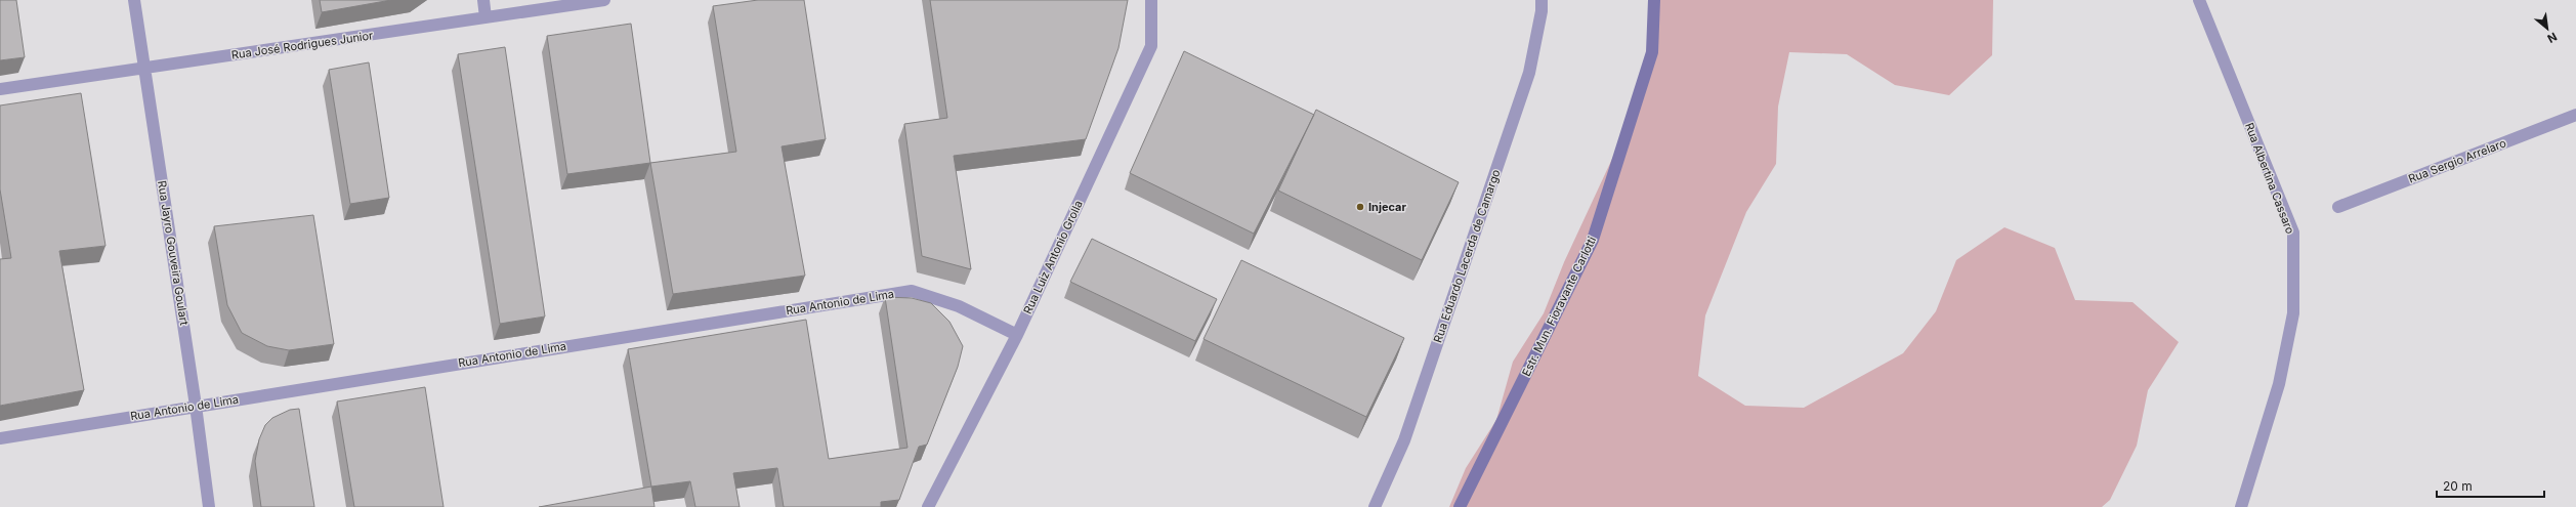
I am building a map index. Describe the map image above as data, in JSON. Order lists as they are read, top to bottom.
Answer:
{
  "streets": {
    "street": [
      "Rua José Rodrigues Junior",
      "Rua Sergio Arrelaro",
      "Rua Albertina Cassaro",
      "Rua Jayro Gouveira Goulart",
      "Rua Eduardo Lacerda de Camargo",
      "Rua Luiz Antonio Grolla",
      "Rua Antonio de Lima",
      "Estr. Mun. Fioravante Carlotti"
    ]
  },
  "crossings": [
    ["Rua José Rodrigues Junior", "Rua Jayro Gouveira Goulart"],
    ["Rua Jayro Gouveira Goulart", "Rua Antonio de Lima"],
    ["Rua Luiz Antonio Grolla", "Rua Antonio de Lima"]
  ],
  "places": ["Injecar"],
  "scale_bar": "20 m",
  "north": "bottom right"
}
